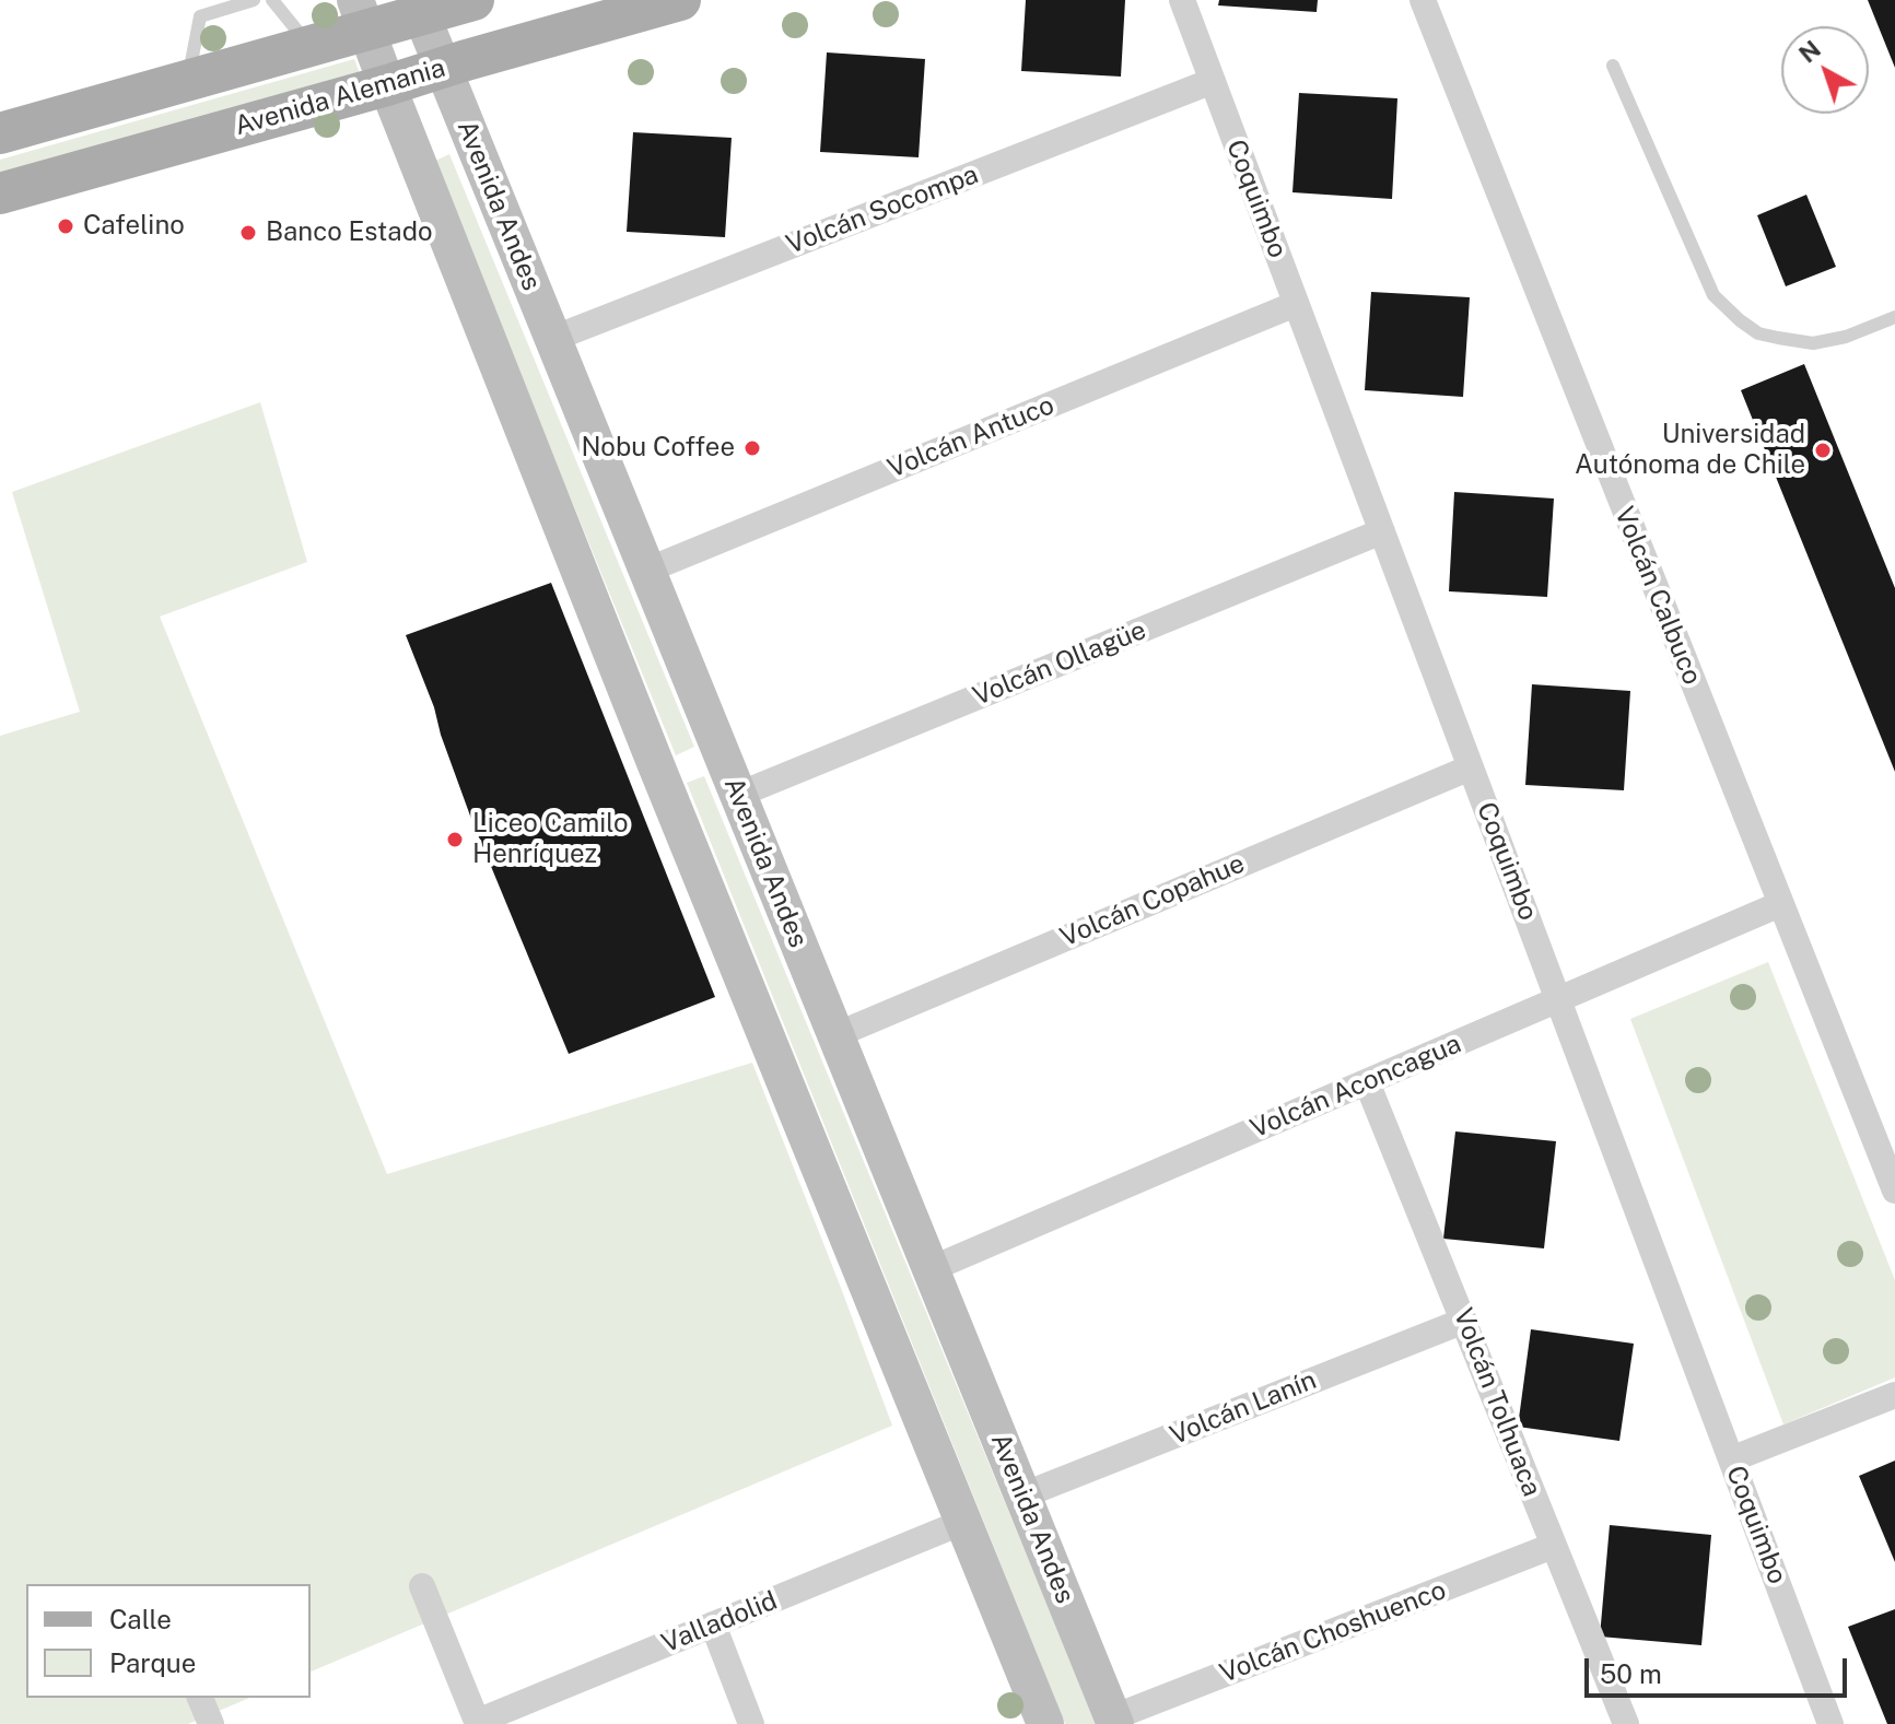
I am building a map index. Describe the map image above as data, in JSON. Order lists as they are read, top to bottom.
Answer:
{
  "streets": {
    "main road": ["Avenida Alemania", "Avenida Andes"],
    "street": [
      "Coquimbo",
      "Volcán Socompa",
      "Volcán Antuco",
      "Volcán Calbuco",
      "Volcán Ollagüe",
      "Volcán Copahue",
      "Volcán Aconcagua",
      "Volcán Tolhuaca",
      "Volcán Lanín",
      "Valladolid",
      "Volcán Choshuenco"
    ]
  },
  "crossings": [
    ["Avenida Alemania", "Avenida Andes"],
    ["Coquimbo", "Volcán Socompa"],
    ["Coquimbo", "Volcán Antuco"],
    ["Coquimbo", "Volcán Ollagüe"],
    ["Coquimbo", "Volcán Copahue"],
    ["Coquimbo", "Volcán Aconcagua"],
    ["Avenida Andes", "Volcán Socompa"],
    ["Avenida Andes", "Volcán Antuco"],
    ["Avenida Andes", "Volcán Ollagüe"],
    ["Avenida Andes", "Volcán Copahue"],
    ["Avenida Andes", "Volcán Aconcagua"],
    ["Avenida Andes", "Volcán Lanín"],
    ["Avenida Andes", "Volcán Choshuenco"],
    ["Volcán Calbuco", "Volcán Aconcagua"],
    ["Volcán Aconcagua", "Volcán Tolhuaca"],
    ["Volcán Tolhuaca", "Volcán Lanín"],
    ["Volcán Tolhuaca", "Volcán Choshuenco"]
  ],
  "places": [
    "Cafelino",
    "Banco Estado",
    "Nobu Coffee",
    "Universidad Autónoma de Chile",
    "Liceo Camilo Henríquez"
  ],
  "legend": ["Calle", "Parque"],
  "scale_bar": "50 m",
  "north": "top left"
}
